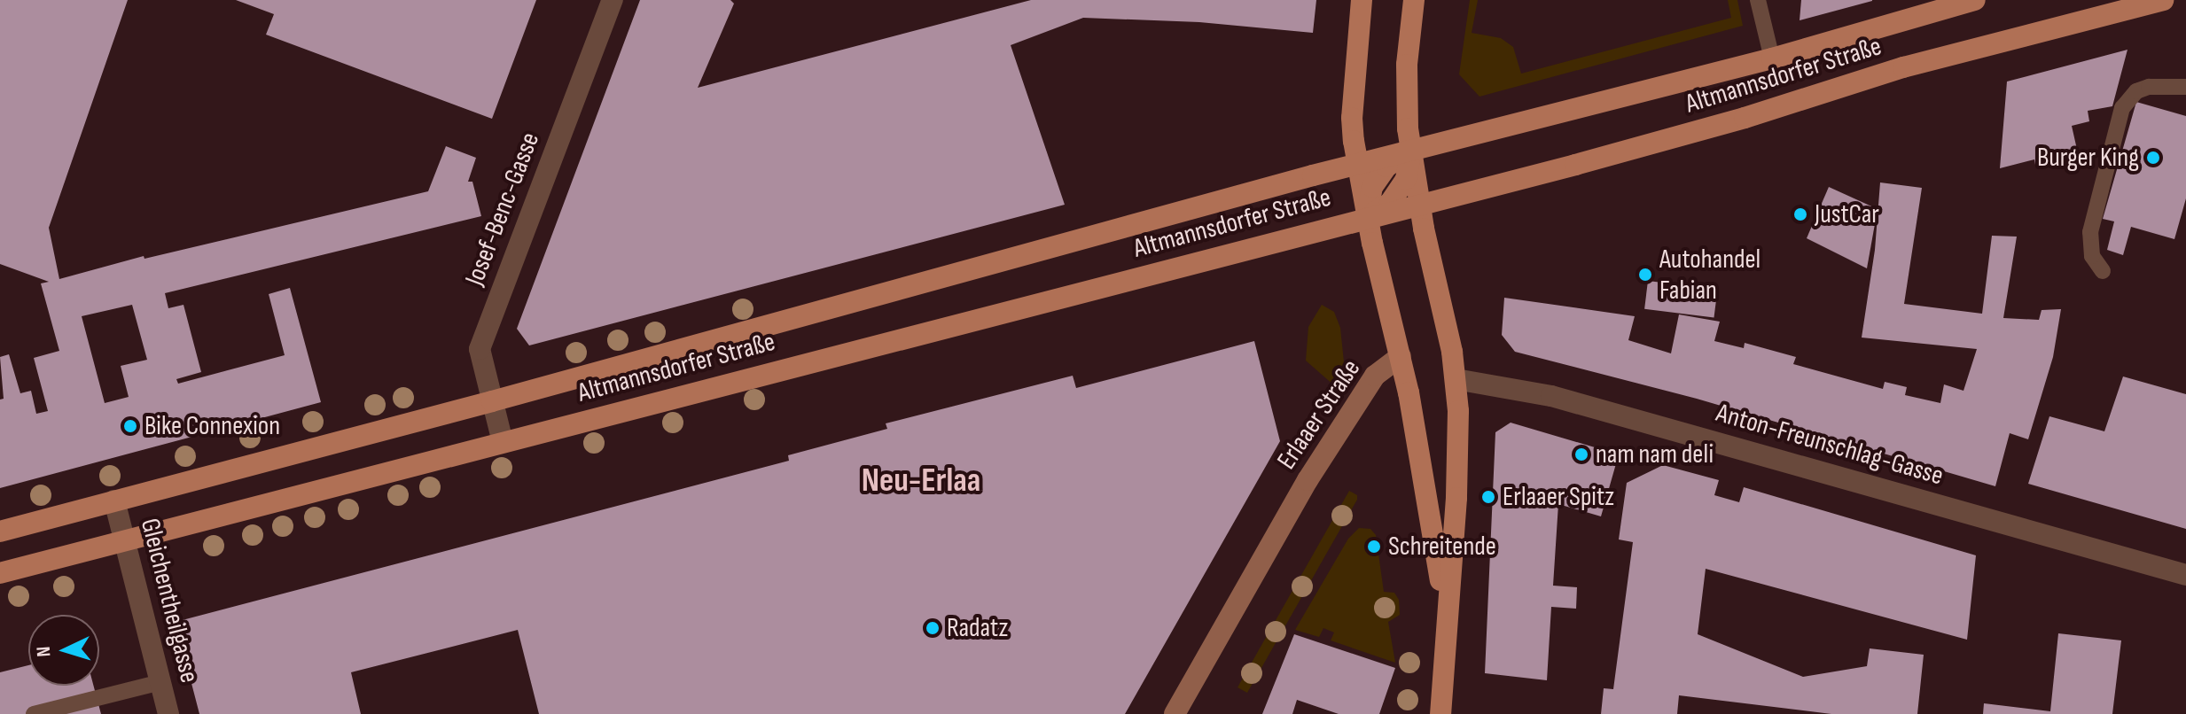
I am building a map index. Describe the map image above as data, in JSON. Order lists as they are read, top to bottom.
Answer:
{
  "streets": {
    "main road": ["Altmannsdorfer Straße", "Erlaaer Straße"],
    "street": ["Josef-Benc-Gasse", "Anton-Freunschlag-Gasse", "Gleichentheilgasse"]
  },
  "crossings": [
    ["Altmannsdorfer Straße", "Josef-Benc-Gasse"],
    ["Altmannsdorfer Straße", "Erlaaer Straße"],
    ["Altmannsdorfer Straße", "Gleichentheilgasse"]
  ],
  "districts": ["Neu-Erlaa"],
  "places": [
    "Burger King",
    "JustCar",
    "Autohandel Fabian",
    "Bike Connexion",
    "nam nam deli",
    "Erlaaer Spitz",
    "Schreitende",
    "Radatz"
  ],
  "north": "left"
}
